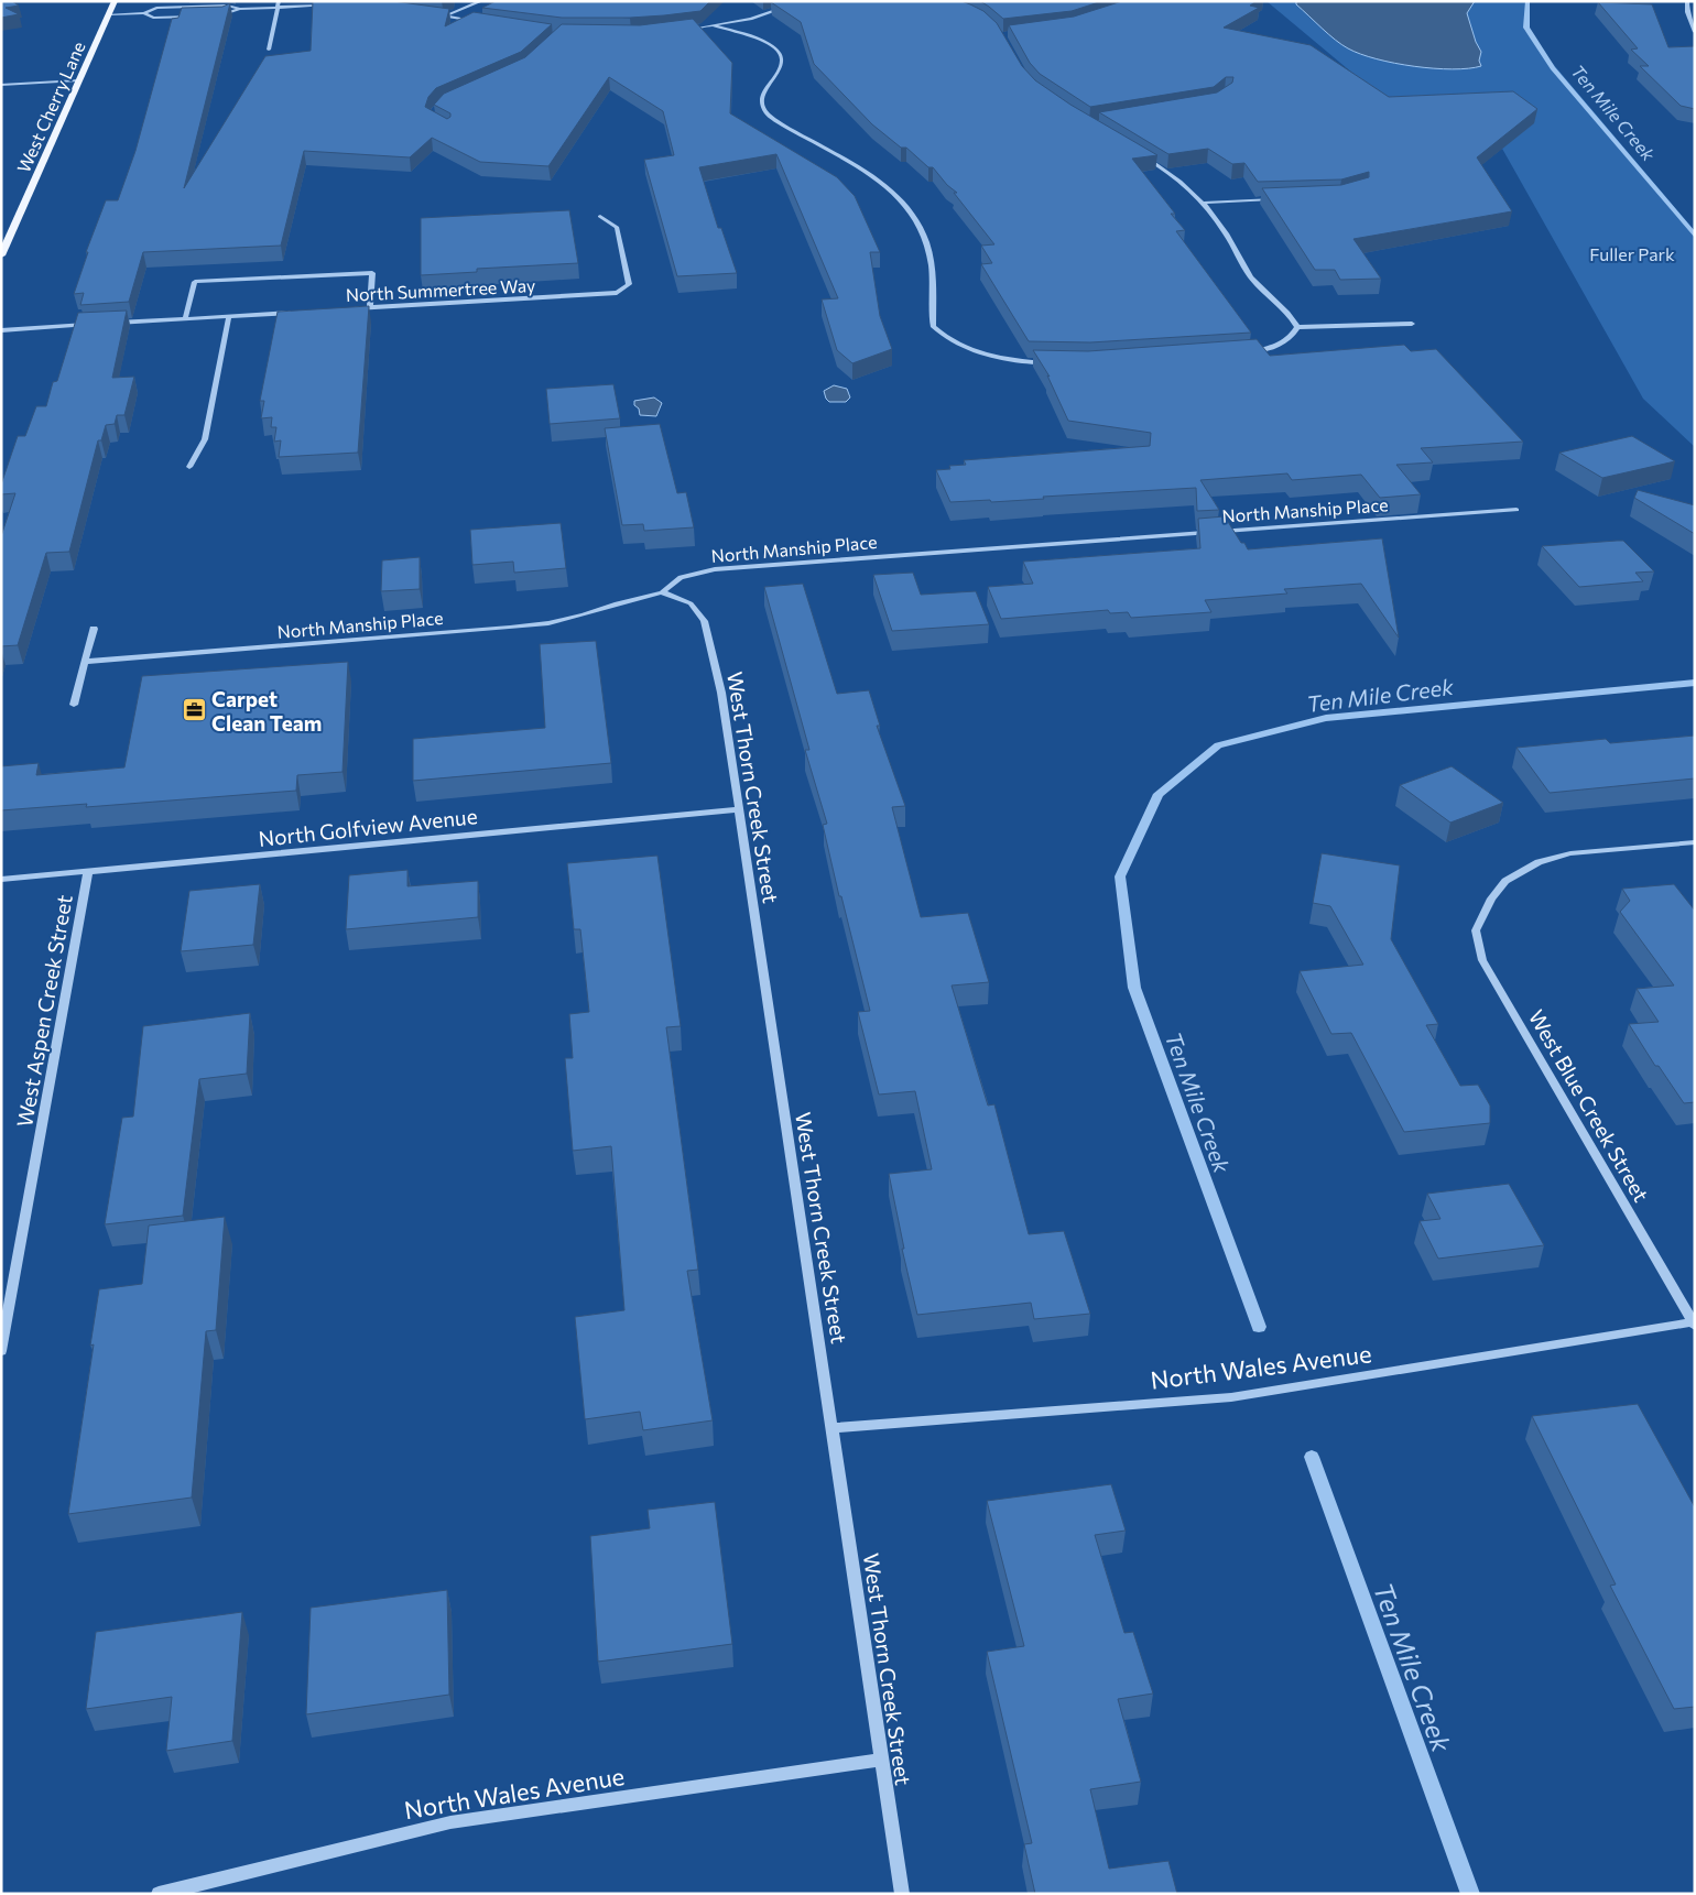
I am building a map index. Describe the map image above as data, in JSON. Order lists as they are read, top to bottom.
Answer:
{
  "streets": {
    "main road": ["West Cherry Lane"],
    "street": [
      "North Summertree Way",
      "North Manship Place",
      "West Thorn Creek Street",
      "North Golfview Avenue",
      "West Aspen Creek Street",
      "West Blue Creek Street",
      "North Wales Avenue"
    ]
  },
  "crossings": [
    ["North Manship Place", "West Thorn Creek Street"],
    ["West Thorn Creek Street", "North Golfview Avenue"],
    ["West Thorn Creek Street", "North Wales Avenue"],
    ["North Golfview Avenue", "West Aspen Creek Street"],
    ["West Blue Creek Street", "North Wales Avenue"]
  ],
  "water": ["Ten Mile Creek"],
  "parks": ["Fuller Park"],
  "places": {
    "office": ["Carpet Clean Team"]
  }
}
